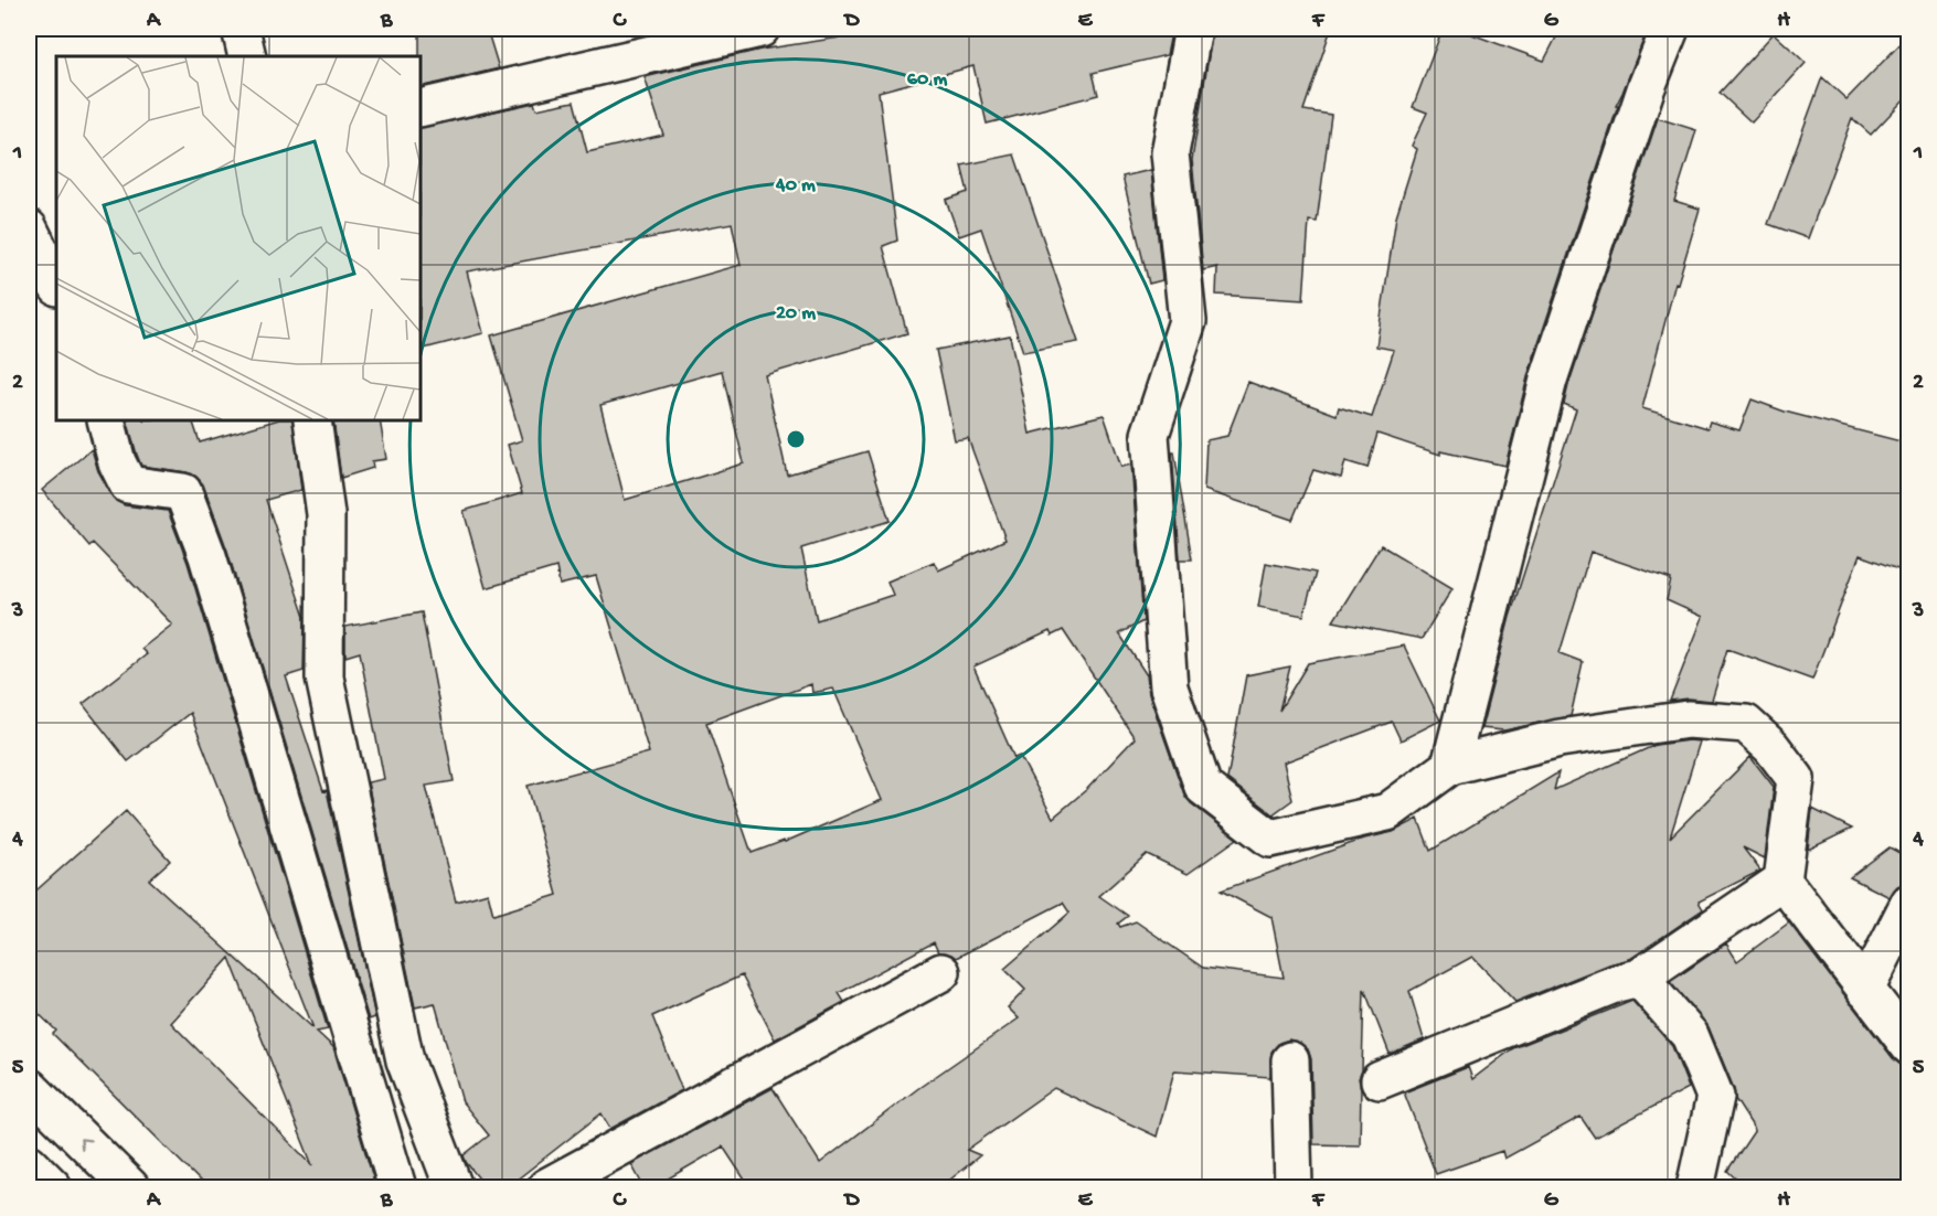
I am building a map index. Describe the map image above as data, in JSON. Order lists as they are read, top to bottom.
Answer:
{
  "grid": {
    "columns": [
      "A",
      "B",
      "C",
      "D",
      "E",
      "F",
      "G",
      "H"
    ],
    "rows": [
      "1",
      "2",
      "3",
      "4",
      "5"
    ]
  },
  "rings": ["60 m", "40 m", "20 m"]
}
